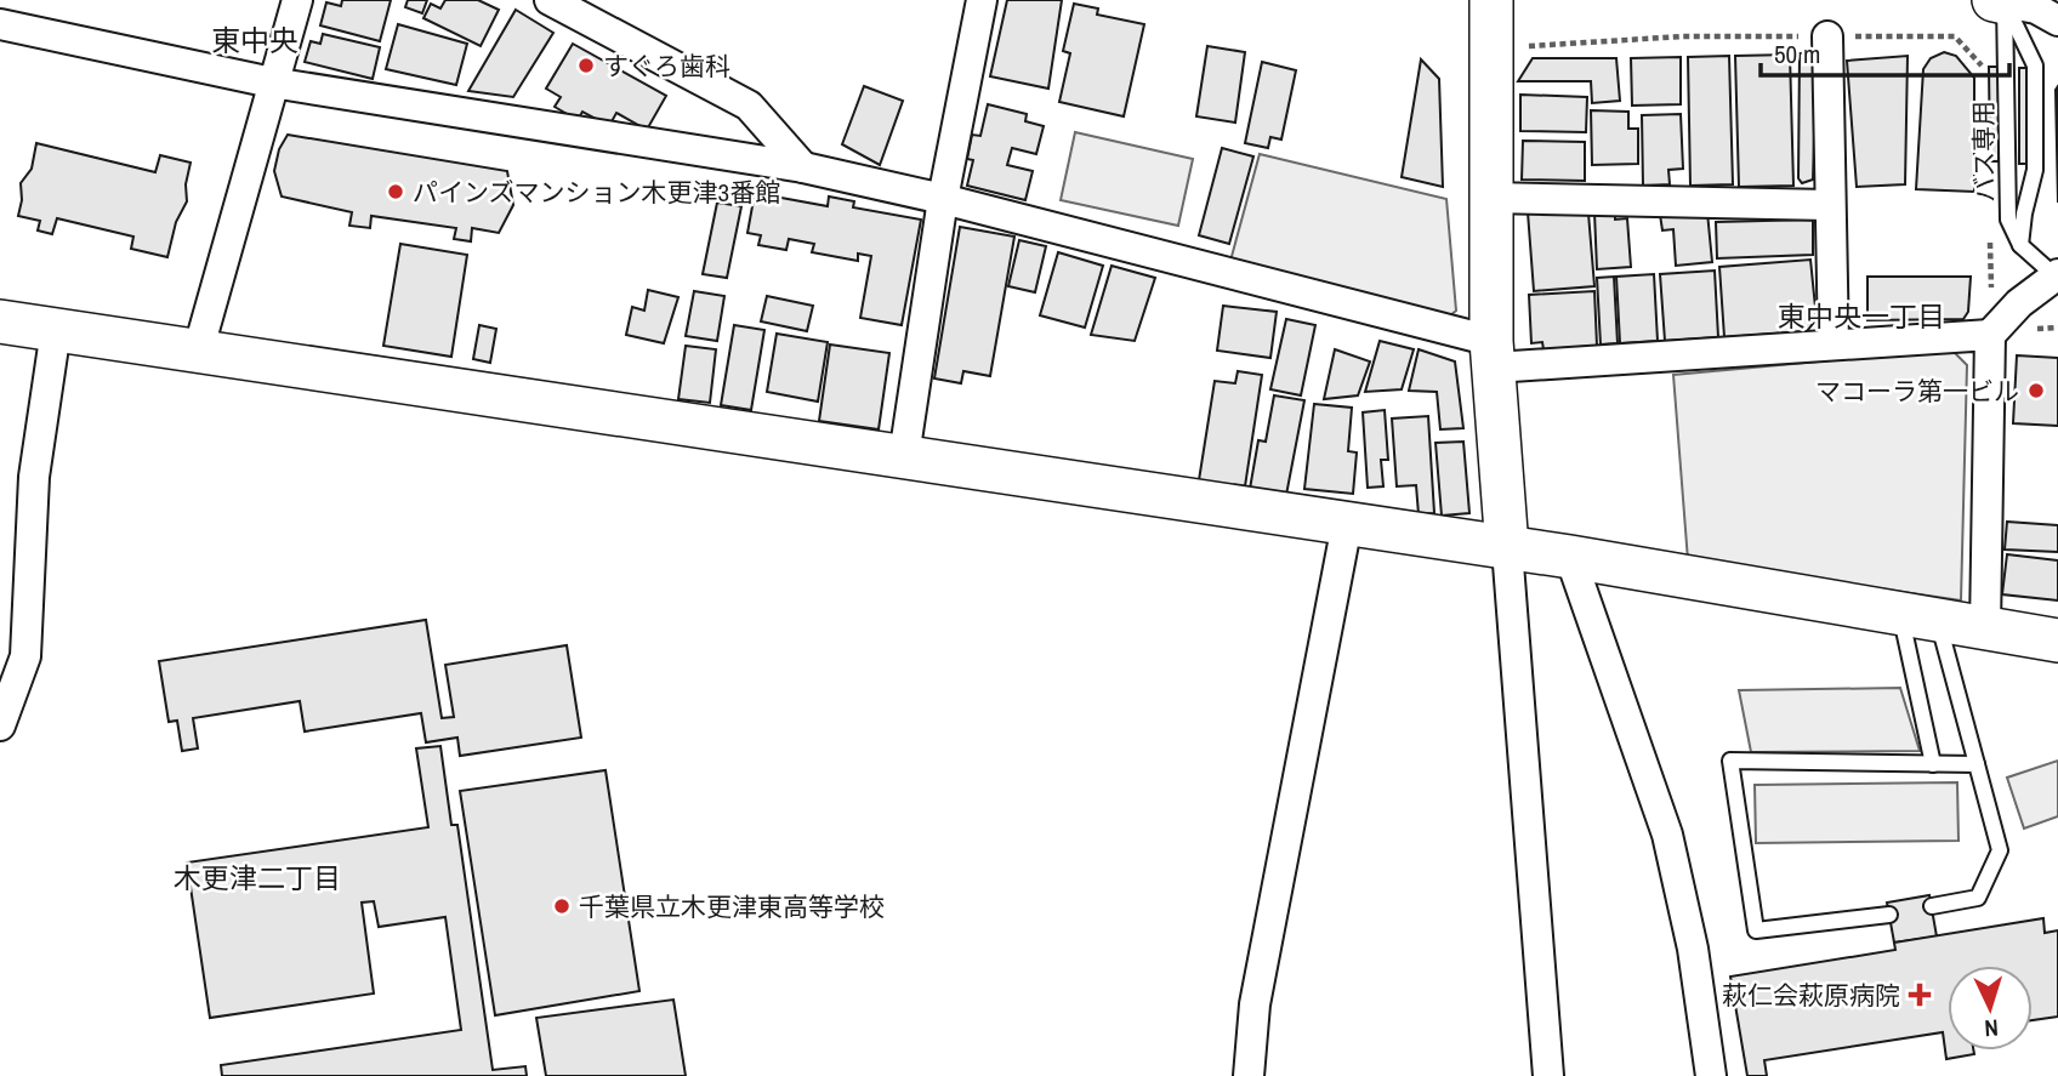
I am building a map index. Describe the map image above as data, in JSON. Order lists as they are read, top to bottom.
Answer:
{
  "streets": {
    "lane": ["バス専用"]
  },
  "districts": ["東中央", "東中央一丁目", "木更津二丁目"],
  "places": {
    "other": [
      "すぐろ歯科",
      "パインズマンション木更津3番館",
      "マコーラ第一ビル",
      "千葉県立木更津東高等学校"
    ],
    "health": ["萩仁会萩原病院"]
  },
  "scale_bar": "50 m",
  "north": "bottom"
}
